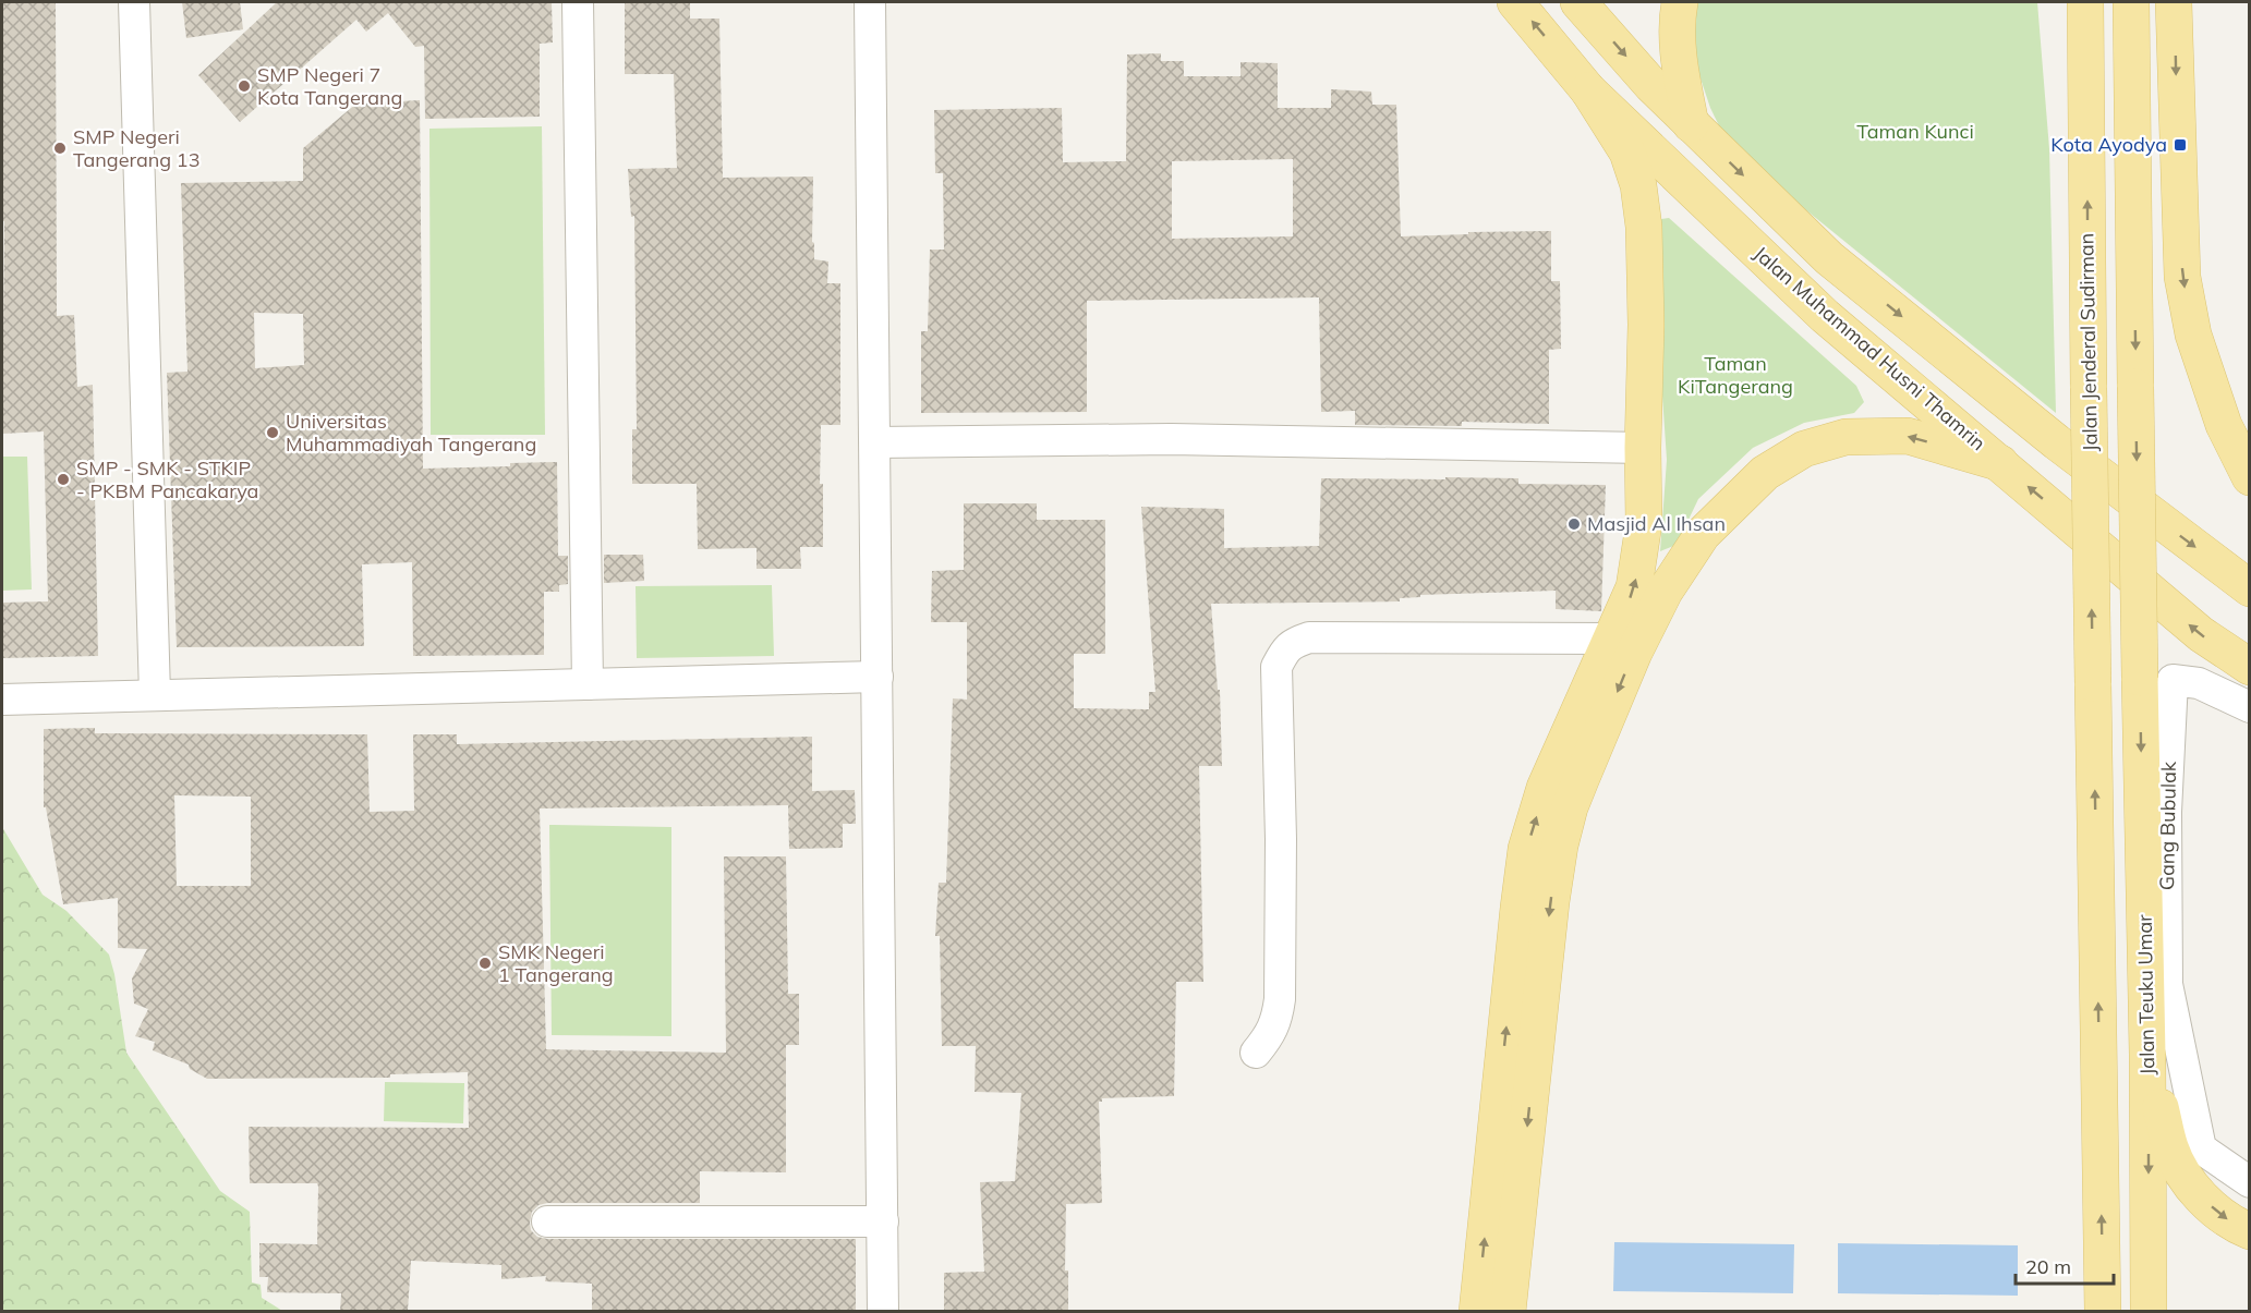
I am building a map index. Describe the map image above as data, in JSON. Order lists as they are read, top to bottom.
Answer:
{
  "streets": {
    "main road": ["Jalan Jenderal Sudirman", "Jalan Muhammad Husni Thamrin", "Jalan Teuku Umar"],
    "street": ["Gang Bubulak"]
  },
  "parks": ["Taman Kunci", "Taman KiTangerang"],
  "places": {
    "other": [
      "SMP Negeri 7 Kota Tangerang",
      "SMP Negeri Tangerang 13",
      "Universitas Muhammadiyah Tangerang",
      "SMP - SMK - STKIP - PKBM Pancakarya",
      "Masjid Al Ihsan",
      "SMK Negeri 1 Tangerang"
    ],
    "transit": ["Kota Ayodya"]
  },
  "scale_bar": "20 m"
}
